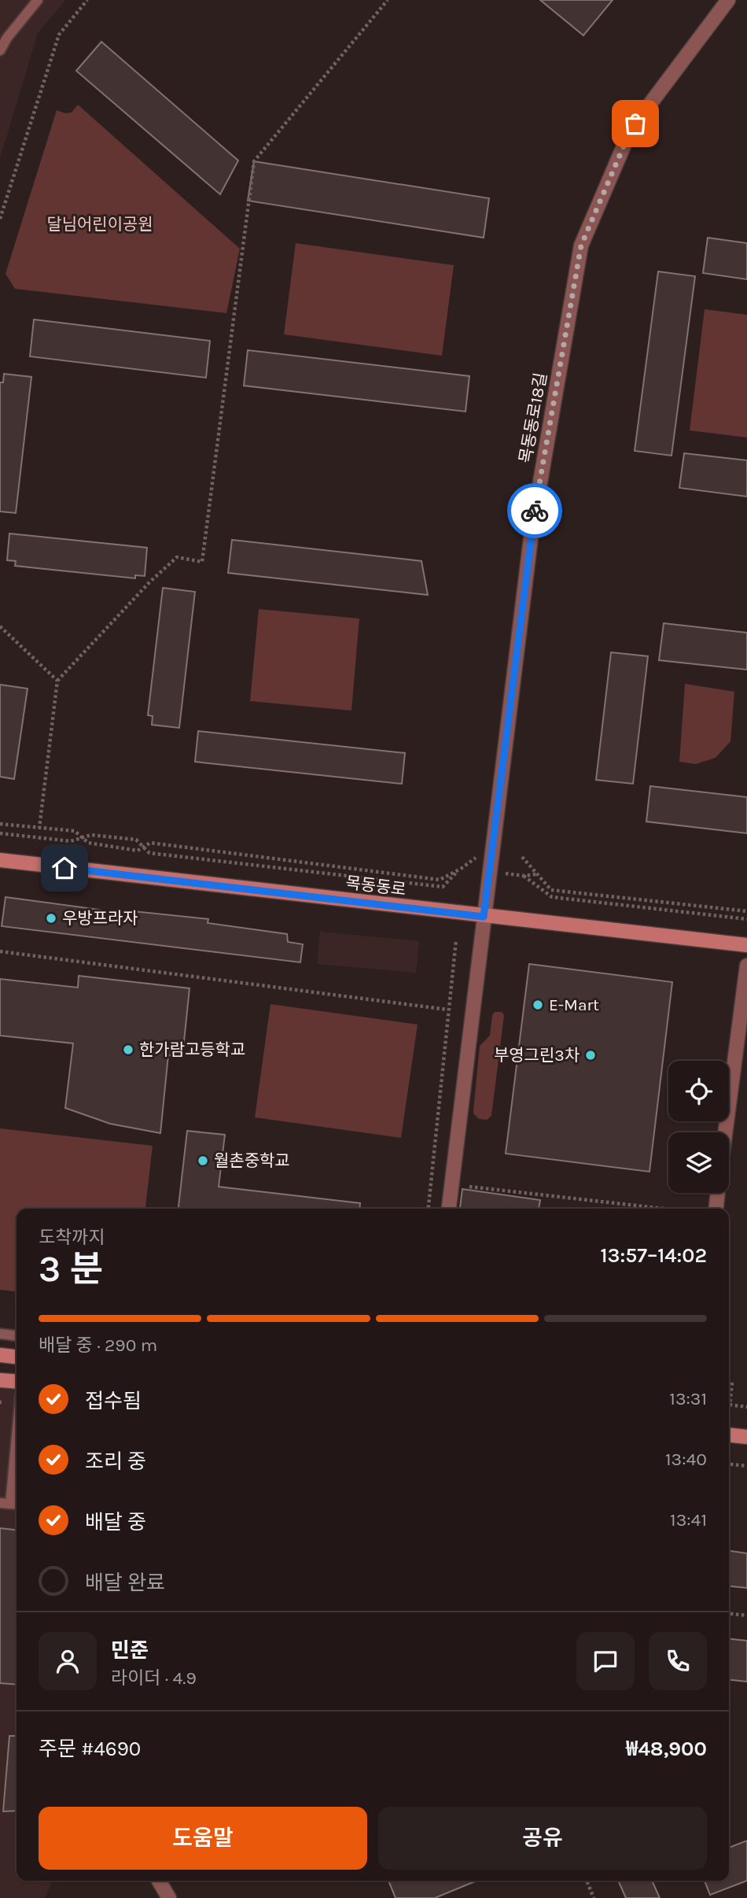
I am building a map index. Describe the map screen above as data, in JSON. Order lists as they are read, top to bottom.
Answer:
{
  "streets": {
    "main road": ["목동동로"],
    "street": ["목동동로18길"]
  },
  "crossings": [
    ["목동동로18길", "목동동로"]
  ],
  "parks": ["달님어린이공원"],
  "places": [
    "우방프라자",
    "E-Mart",
    "한가람고등학교",
    "부영그린3차",
    "월촌중학교"
  ],
  "page": {
    "heading": ["3 분", "도착까지", "13:57–14:02"],
    "panel": [
      "민준",
      "라이더 · 4.9",
      "주문 #4690",
      "₩48,900"
    ],
    "bar": "배달 중 · 290 m",
    "list": [
      ["접수됨", "13:31"],
      ["조리 중", "13:40"],
      ["배달 중", "13:41"],
      "배달 완료"
    ],
    "buttons": ["도움말", "공유"]
  }
}
